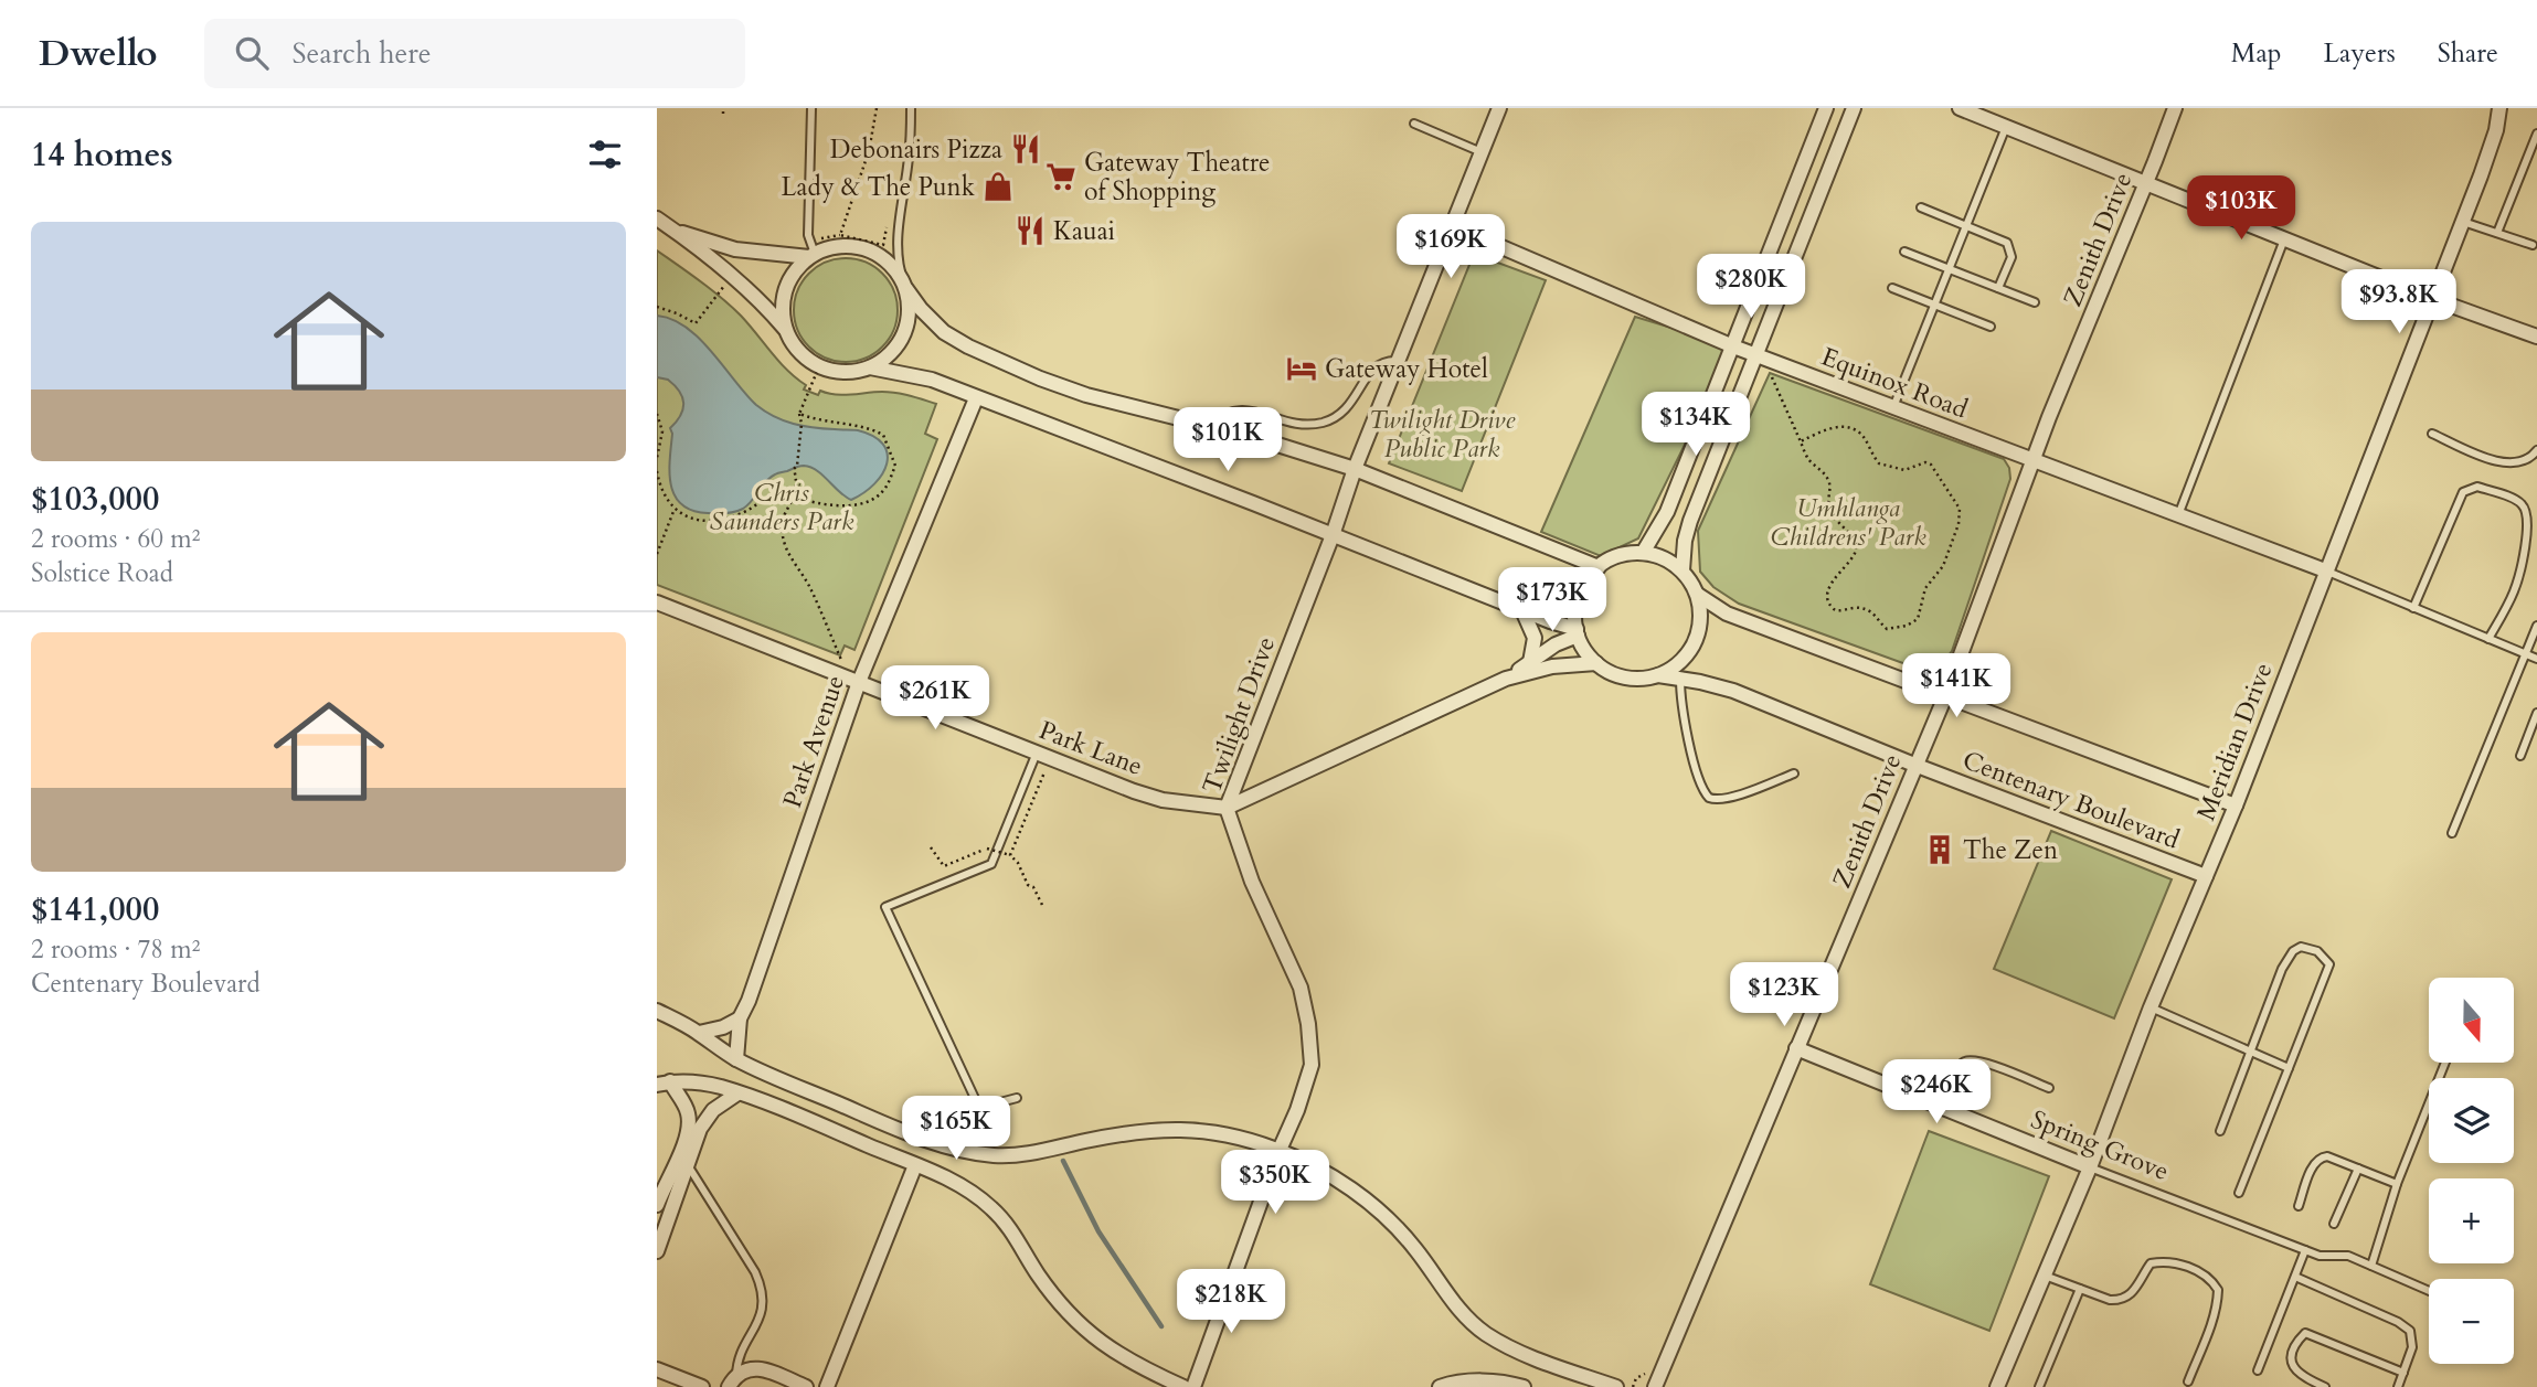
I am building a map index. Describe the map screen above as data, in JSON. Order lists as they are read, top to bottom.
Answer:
{
  "streets": {
    "street": [
      "Zenith Drive",
      "Equinox Road",
      "Twilight Drive",
      "Park Avenue",
      "Meridian Drive",
      "Park Lane",
      "Centenary Boulevard",
      "Spring Grove"
    ]
  },
  "crossings": [
    ["Zenith Drive", "Equinox Road"],
    ["Zenith Drive", "Centenary Boulevard"],
    ["Zenith Drive", "Spring Grove"],
    ["Equinox Road", "Twilight Drive"],
    ["Equinox Road", "Meridian Drive"],
    ["Twilight Drive", "Park Lane"],
    ["Park Avenue", "Park Lane"],
    ["Meridian Drive", "Centenary Boulevard"],
    ["Meridian Drive", "Spring Grove"]
  ],
  "parks": ["Twilight Drive Public Park", "Chris Saunders Park", "Umhlanga Childrens' Park"],
  "places": {
    "restaurant": ["Debonairs Pizza", "Kauai"],
    "supermarket": ["Gateway Theatre of Shopping"],
    "shop": ["Lady & The Punk"],
    "hotel": ["Gateway Hotel"],
    "building": ["The Zen"]
  },
  "north": "bottom",
  "page": {
    "header": "Dwello",
    "search": "Search here",
    "nav": ["Map", "Layers", "Share"],
    "heading": "14 homes",
    "price": [
      "$103K",
      "$169K",
      "$280K",
      "$93.8K",
      "$134K",
      "$101K",
      "$173K",
      "$141K",
      "$261K",
      "$123K",
      "$246K",
      "$165K",
      "$350K",
      "$218K"
    ],
    "list": [
      {
        "name": "$103,000",
        "note": "2 rooms · 60 m² · Solstice Road"
      },
      {
        "name": "$141,000",
        "note": "2 rooms · 78 m² · Centenary Boulevard"
      }
    ],
    "map_buttons": ["+", "−"]
  }
}
